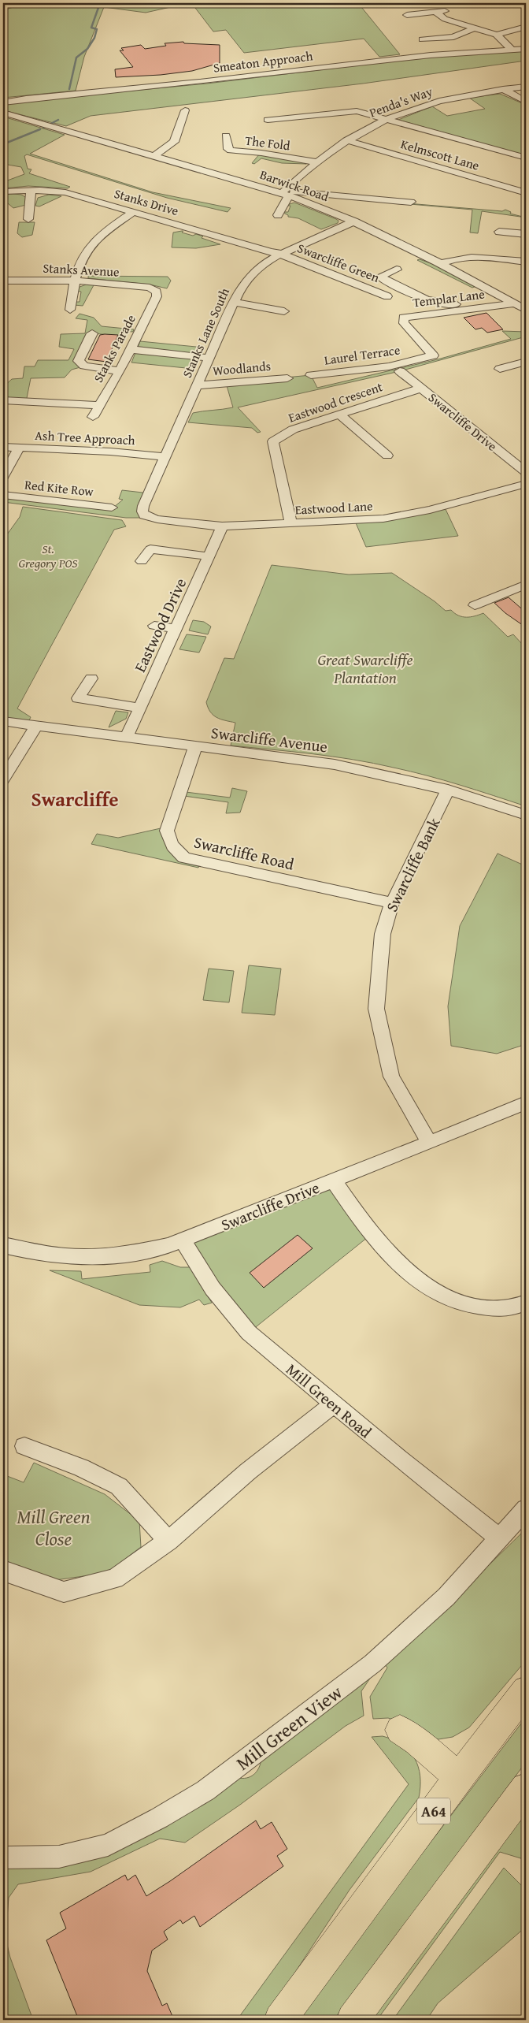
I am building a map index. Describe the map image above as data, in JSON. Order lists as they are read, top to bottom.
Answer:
{
  "streets": {
    "highway": ["A64"],
    "street": [
      "Smeaton Approach",
      "Penda's Way",
      "The Fold",
      "Kelmscott Lane",
      "Barwick Road",
      "Stanks Drive",
      "Swarcliffe Green",
      "Stanks Avenue",
      "Templar Lane",
      "Stanks Lane South",
      "Stanks Parade",
      "Laurel Terrace",
      "Woodlands",
      "Eastwood Crescent",
      "Swarcliffe Drive",
      "Ash Tree Approach",
      "Red Kite Row",
      "Eastwood Lane",
      "Eastwood Drive",
      "Swarcliffe Avenue",
      "Swarcliffe Road",
      "Swarcliffe Bank",
      "Mill Green Road",
      "Mill Green View"
    ]
  },
  "crossings": [
    ["Penda's Way", "The Fold"],
    ["Penda's Way", "Kelmscott Lane"],
    ["Penda's Way", "Barwick Road"],
    ["Barwick Road", "Templar Lane"],
    ["Barwick Road", "Stanks Lane South"],
    ["Stanks Drive", "Swarcliffe Green"],
    ["Stanks Drive", "Stanks Lane South"],
    ["Swarcliffe Green", "Stanks Lane South"],
    ["Stanks Avenue", "Stanks Parade"],
    ["Templar Lane", "Laurel Terrace"],
    ["Stanks Lane South", "Woodlands"],
    ["Stanks Lane South", "Ash Tree Approach"],
    ["Stanks Lane South", "Eastwood Lane"],
    ["Eastwood Crescent", "Swarcliffe Drive"],
    ["Eastwood Crescent", "Eastwood Lane"],
    ["Swarcliffe Drive", "Swarcliffe Bank"],
    ["Swarcliffe Drive", "Mill Green Road"],
    ["Ash Tree Approach", "Red Kite Row"],
    ["Eastwood Lane", "Eastwood Drive"],
    ["Eastwood Drive", "Swarcliffe Avenue"],
    ["Swarcliffe Avenue", "Swarcliffe Road"],
    ["Swarcliffe Avenue", "Swarcliffe Bank"],
    ["Swarcliffe Road", "Swarcliffe Bank"],
    ["Mill Green Road", "Mill Green View"]
  ],
  "districts": ["Swarcliffe"],
  "parks": ["St. Gregory POS", "Great Swarcliffe Plantation", "Mill Green Close"]
}
